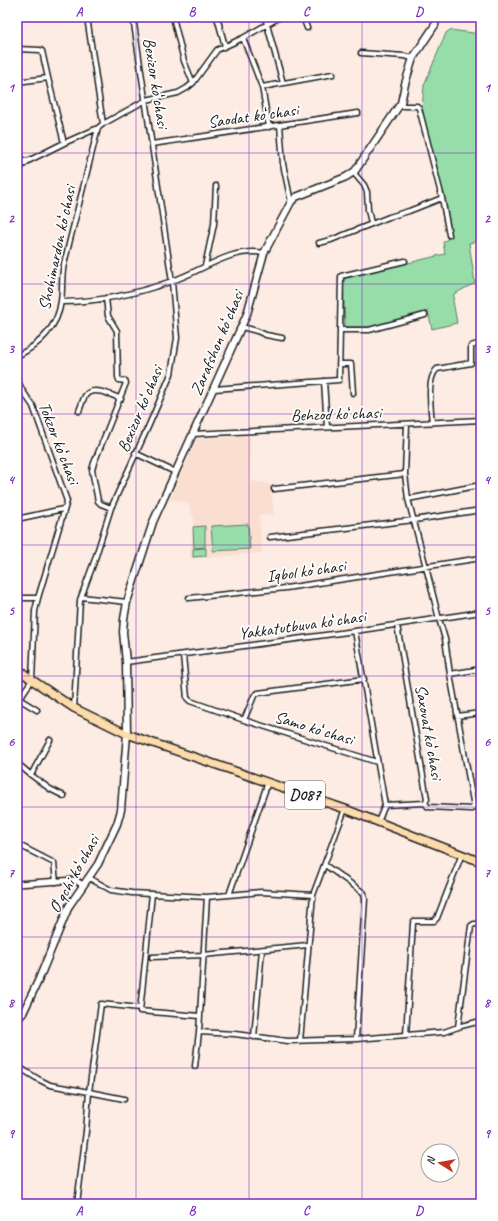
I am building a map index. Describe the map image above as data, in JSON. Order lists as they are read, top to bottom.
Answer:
{
  "streets": {
    "main road": ["Zarafshon koʻchasi", "D087", "Oʻqchi koʻchasi"],
    "street": [
      "Bexizor koʻchasi",
      "Saodat koʻchasi",
      "Shohimardon koʻchasi",
      "Behzod koʻchasi",
      "Tokzor koʻchasi",
      "Iqbol koʻchasi",
      "Yakkatutbuva koʻchasi",
      "Samo koʻchasi",
      "Saxovat koʻchasi"
    ]
  },
  "crossings": [
    ["Bexizor koʻchasi", "Saodat koʻchasi"],
    ["Bexizor koʻchasi", "D087"],
    ["Zarafshon koʻchasi", "Behzod koʻchasi"],
    ["Zarafshon koʻchasi", "Yakkatutbuva koʻchasi"],
    ["Zarafshon koʻchasi", "D087"],
    ["Zarafshon koʻchasi", "Oʻqchi koʻchasi"],
    ["Tokzor koʻchasi", "D087"],
    ["Yakkatutbuva koʻchasi", "Samo koʻchasi"],
    ["Yakkatutbuva koʻchasi", "Saxovat koʻchasi"],
    ["Samo koʻchasi", "Saxovat koʻchasi"],
    ["D087", "Oʻqchi koʻchasi"]
  ],
  "north": "left",
  "grid": {
    "columns": [
      "A",
      "B",
      "C",
      "D"
    ],
    "rows": [
      "1",
      "2",
      "3",
      "4",
      "5",
      "6",
      "7",
      "8",
      "9"
    ]
  }
}
